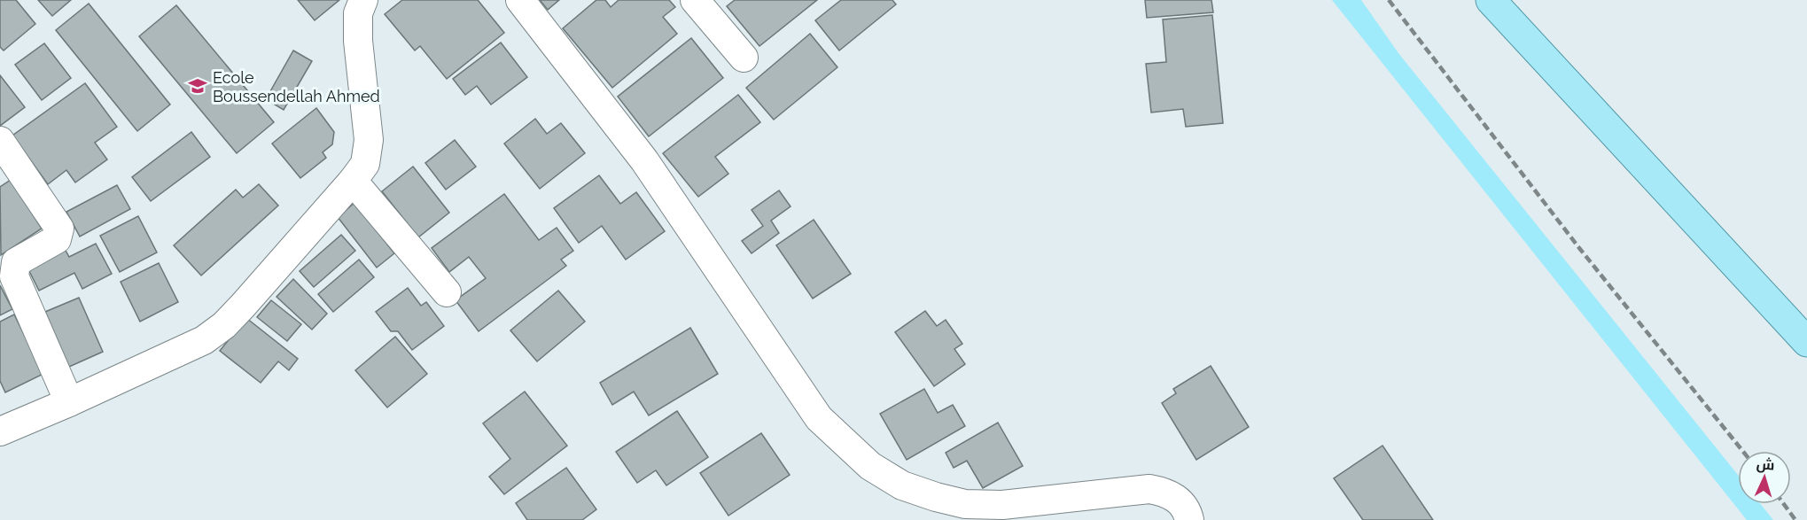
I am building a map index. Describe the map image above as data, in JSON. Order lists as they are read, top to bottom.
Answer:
{
  "places": {
    "school or university": ["Ecole Boussendellah Ahmed"]
  },
  "north": "top"
}
